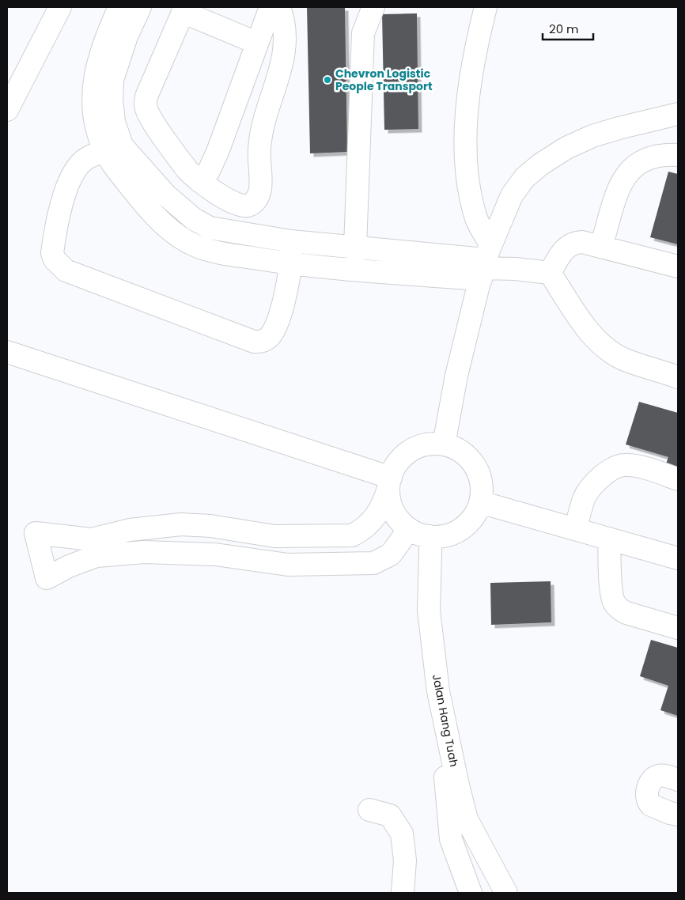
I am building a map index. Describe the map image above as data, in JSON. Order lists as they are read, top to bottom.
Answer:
{
  "streets": {
    "street": ["Jalan Hang Tuah"]
  },
  "places": ["Chevron Logistic People Transport"],
  "scale_bar": "20 m"
}
